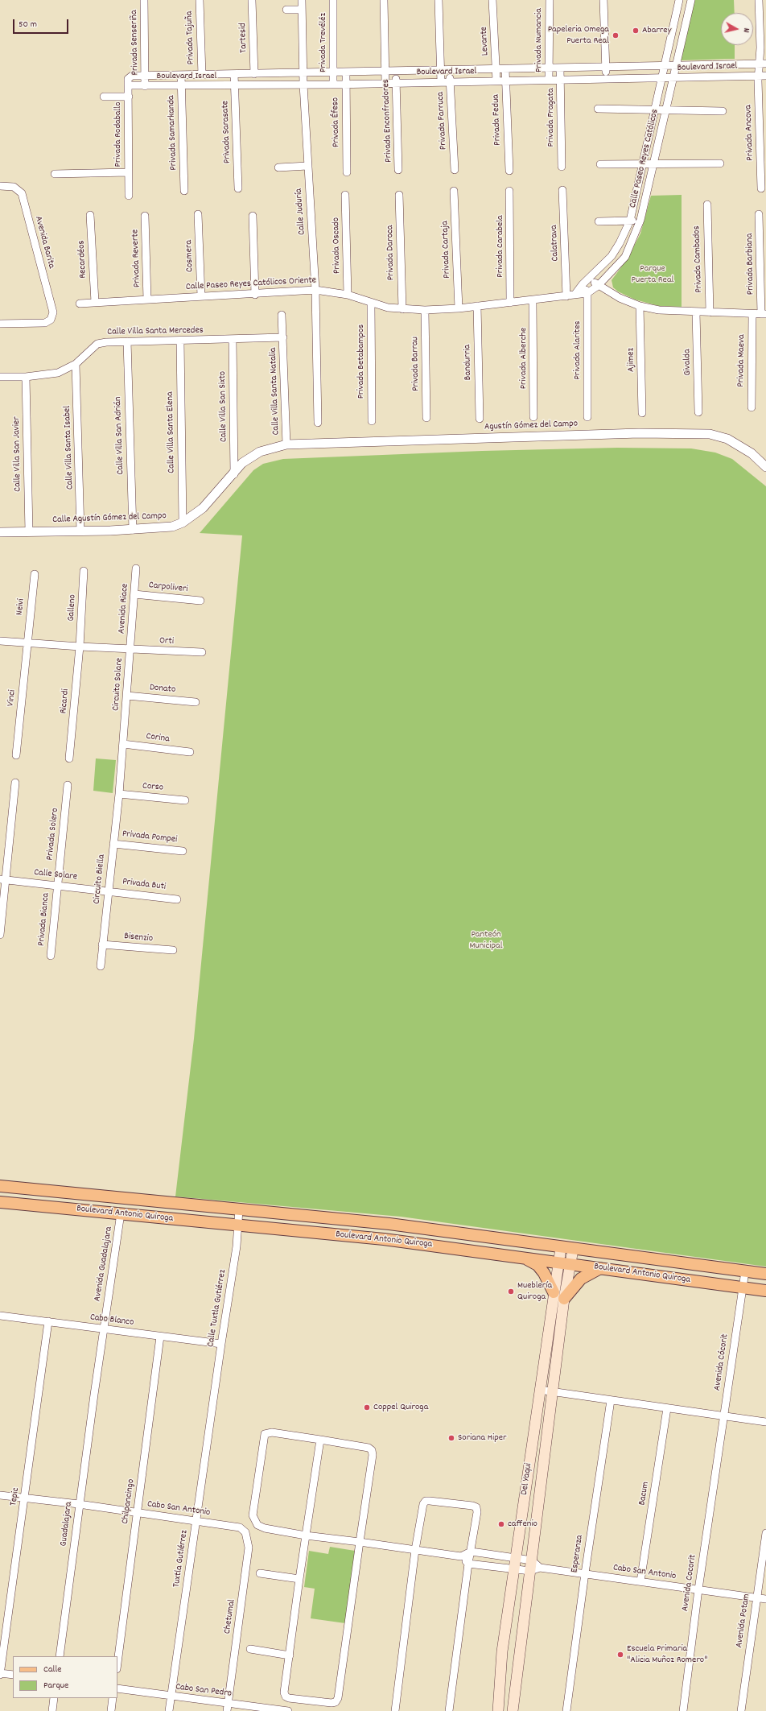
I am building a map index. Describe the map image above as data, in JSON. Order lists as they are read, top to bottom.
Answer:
{
  "streets": {
    "main road": ["Boulevard Antonio Quiroga", "Del Yaqui"],
    "street": [
      "Privada Tajuña",
      "Tartesid",
      "Privada Numancia",
      "Levante",
      "Privada Senseriña",
      "Privada Trevéléz",
      "Boulevard Israel",
      "Privada Fragata",
      "Privada Fedua",
      "Privada Enconfradores",
      "Privada Farruca",
      "Privada Éfeso",
      "Privada Sarasate",
      "Privada Samarkanda",
      "Privada Ancova",
      "Privada Rodaballo",
      "Calle Paseo Reyes Católicos",
      "Calle Juduría",
      "Avenida Barita",
      "Calatrava",
      "Privada Oscado",
      "Privada Carabela",
      "Privada Cartaja",
      "Privada Daroca",
      "Cosmera",
      "Privada Reverte",
      "Recardéos",
      "Privada Cambados",
      "Privada Barbiana",
      "Calle Paseo Reyes Católicos Oriente",
      "Calle Villa Santa Mercedes",
      "Privada Alarites",
      "Privada Alberche",
      "Ajimez",
      "Privada Maeva",
      "Privada Betabampos",
      "Bandurria",
      "Givalda",
      "Privada Barrau",
      "Calle Villa Santa Natalia",
      "Calle Villa San Sixto",
      "Agustín Gómez del Campo",
      "Calle Villa Santa Elena",
      "Calle Villa San Adrián",
      "Calle Villa Santa Isabel",
      "Calle Villa San Javier",
      "Calle Agustín Gómez del Campo",
      "Carpoliveri",
      "Neivi",
      "Galleno",
      "Avenida Riace",
      "Orti",
      "Circuito Solare",
      "Donato",
      "Vinci",
      "Ricardi",
      "Corina",
      "Corso",
      "Privada Solero",
      "Privada Pompei",
      "Calle Solare",
      "Circuito Biella",
      "Privada Buti",
      "Privada Bianca",
      "Bisenzio",
      "Avenida Guadalajara",
      "Calle Tuxtla Gutiérrez",
      "Cabo Blanco",
      "Avenida Cócorit",
      "Bacum",
      "Tepic",
      "Chilpancingo",
      "Cabo San Antonio",
      "Guadalajara",
      "Esperanza",
      "Tuxtla Gutiérrez",
      "Avenida Cocorit",
      "Chetumal",
      "Avenida Potam",
      "Cabo San Pedro"
    ]
  },
  "crossings": [
    ["Privada Tajuña", "Boulevard Israel"],
    ["Tartesid", "Boulevard Israel"],
    ["Privada Numancia", "Boulevard Israel"],
    ["Levante", "Boulevard Israel"],
    ["Privada Senseriña", "Boulevard Israel"],
    ["Privada Trevéléz", "Boulevard Israel"],
    ["Boulevard Israel", "Privada Fragata"],
    ["Boulevard Israel", "Privada Fedua"],
    ["Boulevard Israel", "Privada Enconfradores"],
    ["Boulevard Israel", "Privada Farruca"],
    ["Boulevard Israel", "Privada Éfeso"],
    ["Boulevard Israel", "Privada Sarasate"],
    ["Boulevard Israel", "Privada Samarkanda"],
    ["Boulevard Israel", "Privada Ancova"],
    ["Boulevard Israel", "Privada Rodaballo"],
    ["Boulevard Israel", "Calle Paseo Reyes Católicos"],
    ["Boulevard Israel", "Calle Juduría"],
    ["Calle Paseo Reyes Católicos", "Privada Alarites"],
    ["Calle Juduría", "Calle Paseo Reyes Católicos Oriente"],
    ["Calatrava", "Calle Paseo Reyes Católicos Oriente"],
    ["Privada Oscado", "Calle Paseo Reyes Católicos Oriente"],
    ["Privada Carabela", "Calle Paseo Reyes Católicos Oriente"],
    ["Privada Cartaja", "Calle Paseo Reyes Católicos Oriente"],
    ["Privada Daroca", "Calle Paseo Reyes Católicos Oriente"],
    ["Cosmera", "Calle Paseo Reyes Católicos Oriente"],
    ["Privada Reverte", "Calle Paseo Reyes Católicos Oriente"],
    ["Recardéos", "Calle Paseo Reyes Católicos Oriente"],
    ["Calle Paseo Reyes Católicos Oriente", "Privada Alberche"],
    ["Calle Paseo Reyes Católicos Oriente", "Privada Betabampos"],
    ["Calle Paseo Reyes Católicos Oriente", "Bandurria"],
    ["Calle Paseo Reyes Católicos Oriente", "Privada Barrau"],
    ["Calle Villa Santa Mercedes", "Calle Villa Santa Natalia"],
    ["Calle Villa Santa Mercedes", "Calle Villa San Sixto"],
    ["Calle Villa Santa Mercedes", "Calle Villa Santa Elena"],
    ["Calle Villa Santa Mercedes", "Calle Villa San Adrián"],
    ["Calle Villa Santa Mercedes", "Calle Villa Santa Isabel"],
    ["Calle Villa Santa Mercedes", "Calle Villa San Javier"],
    ["Calle Villa Santa Natalia", "Agustín Gómez del Campo"],
    ["Calle Villa Santa Natalia", "Calle Agustín Gómez del Campo"],
    ["Calle Villa San Sixto", "Calle Agustín Gómez del Campo"],
    ["Agustín Gómez del Campo", "Calle Agustín Gómez del Campo"],
    ["Calle Villa Santa Elena", "Calle Agustín Gómez del Campo"],
    ["Calle Villa San Adrián", "Calle Agustín Gómez del Campo"],
    ["Calle Villa Santa Isabel", "Calle Agustín Gómez del Campo"],
    ["Calle Villa San Javier", "Calle Agustín Gómez del Campo"],
    ["Carpoliveri", "Avenida Riace"],
    ["Neivi", "Circuito Solare"],
    ["Neivi", "Vinci"],
    ["Galleno", "Circuito Solare"],
    ["Galleno", "Ricardi"],
    ["Avenida Riace", "Orti"],
    ["Avenida Riace", "Circuito Solare"],
    ["Orti", "Circuito Solare"],
    ["Circuito Solare", "Donato"],
    ["Circuito Solare", "Vinci"],
    ["Circuito Solare", "Ricardi"],
    ["Circuito Solare", "Corina"],
    ["Circuito Solare", "Corso"],
    ["Circuito Solare", "Circuito Biella"],
    ["Corso", "Circuito Biella"],
    ["Privada Solero", "Calle Solare"],
    ["Privada Solero", "Privada Bianca"],
    ["Privada Pompei", "Circuito Biella"],
    ["Calle Solare", "Circuito Biella"],
    ["Calle Solare", "Privada Buti"],
    ["Calle Solare", "Privada Bianca"],
    ["Circuito Biella", "Privada Buti"],
    ["Circuito Biella", "Bisenzio"],
    ["Boulevard Antonio Quiroga", "Avenida Guadalajara"],
    ["Boulevard Antonio Quiroga", "Calle Tuxtla Gutiérrez"],
    ["Boulevard Antonio Quiroga", "Avenida Cócorit"],
    ["Boulevard Antonio Quiroga", "Del Yaqui"],
    ["Avenida Guadalajara", "Cabo Blanco"],
    ["Avenida Guadalajara", "Guadalajara"],
    ["Calle Tuxtla Gutiérrez", "Cabo Blanco"],
    ["Calle Tuxtla Gutiérrez", "Tuxtla Gutiérrez"],
    ["Cabo Blanco", "Tepic"],
    ["Cabo Blanco", "Chilpancingo"],
    ["Avenida Cócorit", "Avenida Cocorit"],
    ["Del Yaqui", "Cabo San Antonio"],
    ["Bacum", "Cabo San Antonio"],
    ["Tepic", "Cabo San Antonio"],
    ["Chilpancingo", "Cabo San Antonio"],
    ["Cabo San Antonio", "Guadalajara"],
    ["Cabo San Antonio", "Esperanza"],
    ["Cabo San Antonio", "Tuxtla Gutiérrez"],
    ["Cabo San Antonio", "Avenida Cocorit"],
    ["Cabo San Antonio", "Chetumal"],
    ["Cabo San Antonio", "Avenida Potam"],
    ["Tuxtla Gutiérrez", "Cabo San Pedro"],
    ["Chetumal", "Cabo San Pedro"]
  ],
  "parks": ["Parque Puerta Real", "Panteón Municipal"],
  "places": [
    "Abarrey",
    "Papeleria Omega Puerta Real",
    "Mueblería Quiroga",
    "Coppel Quiroga",
    "Soriana Hiper",
    "caffenio",
    "Escuela Primaria \"Alicia Muñoz Romero\""
  ],
  "legend": ["Calle", "Parque"],
  "scale_bar": "50 m",
  "north": "right"
}
